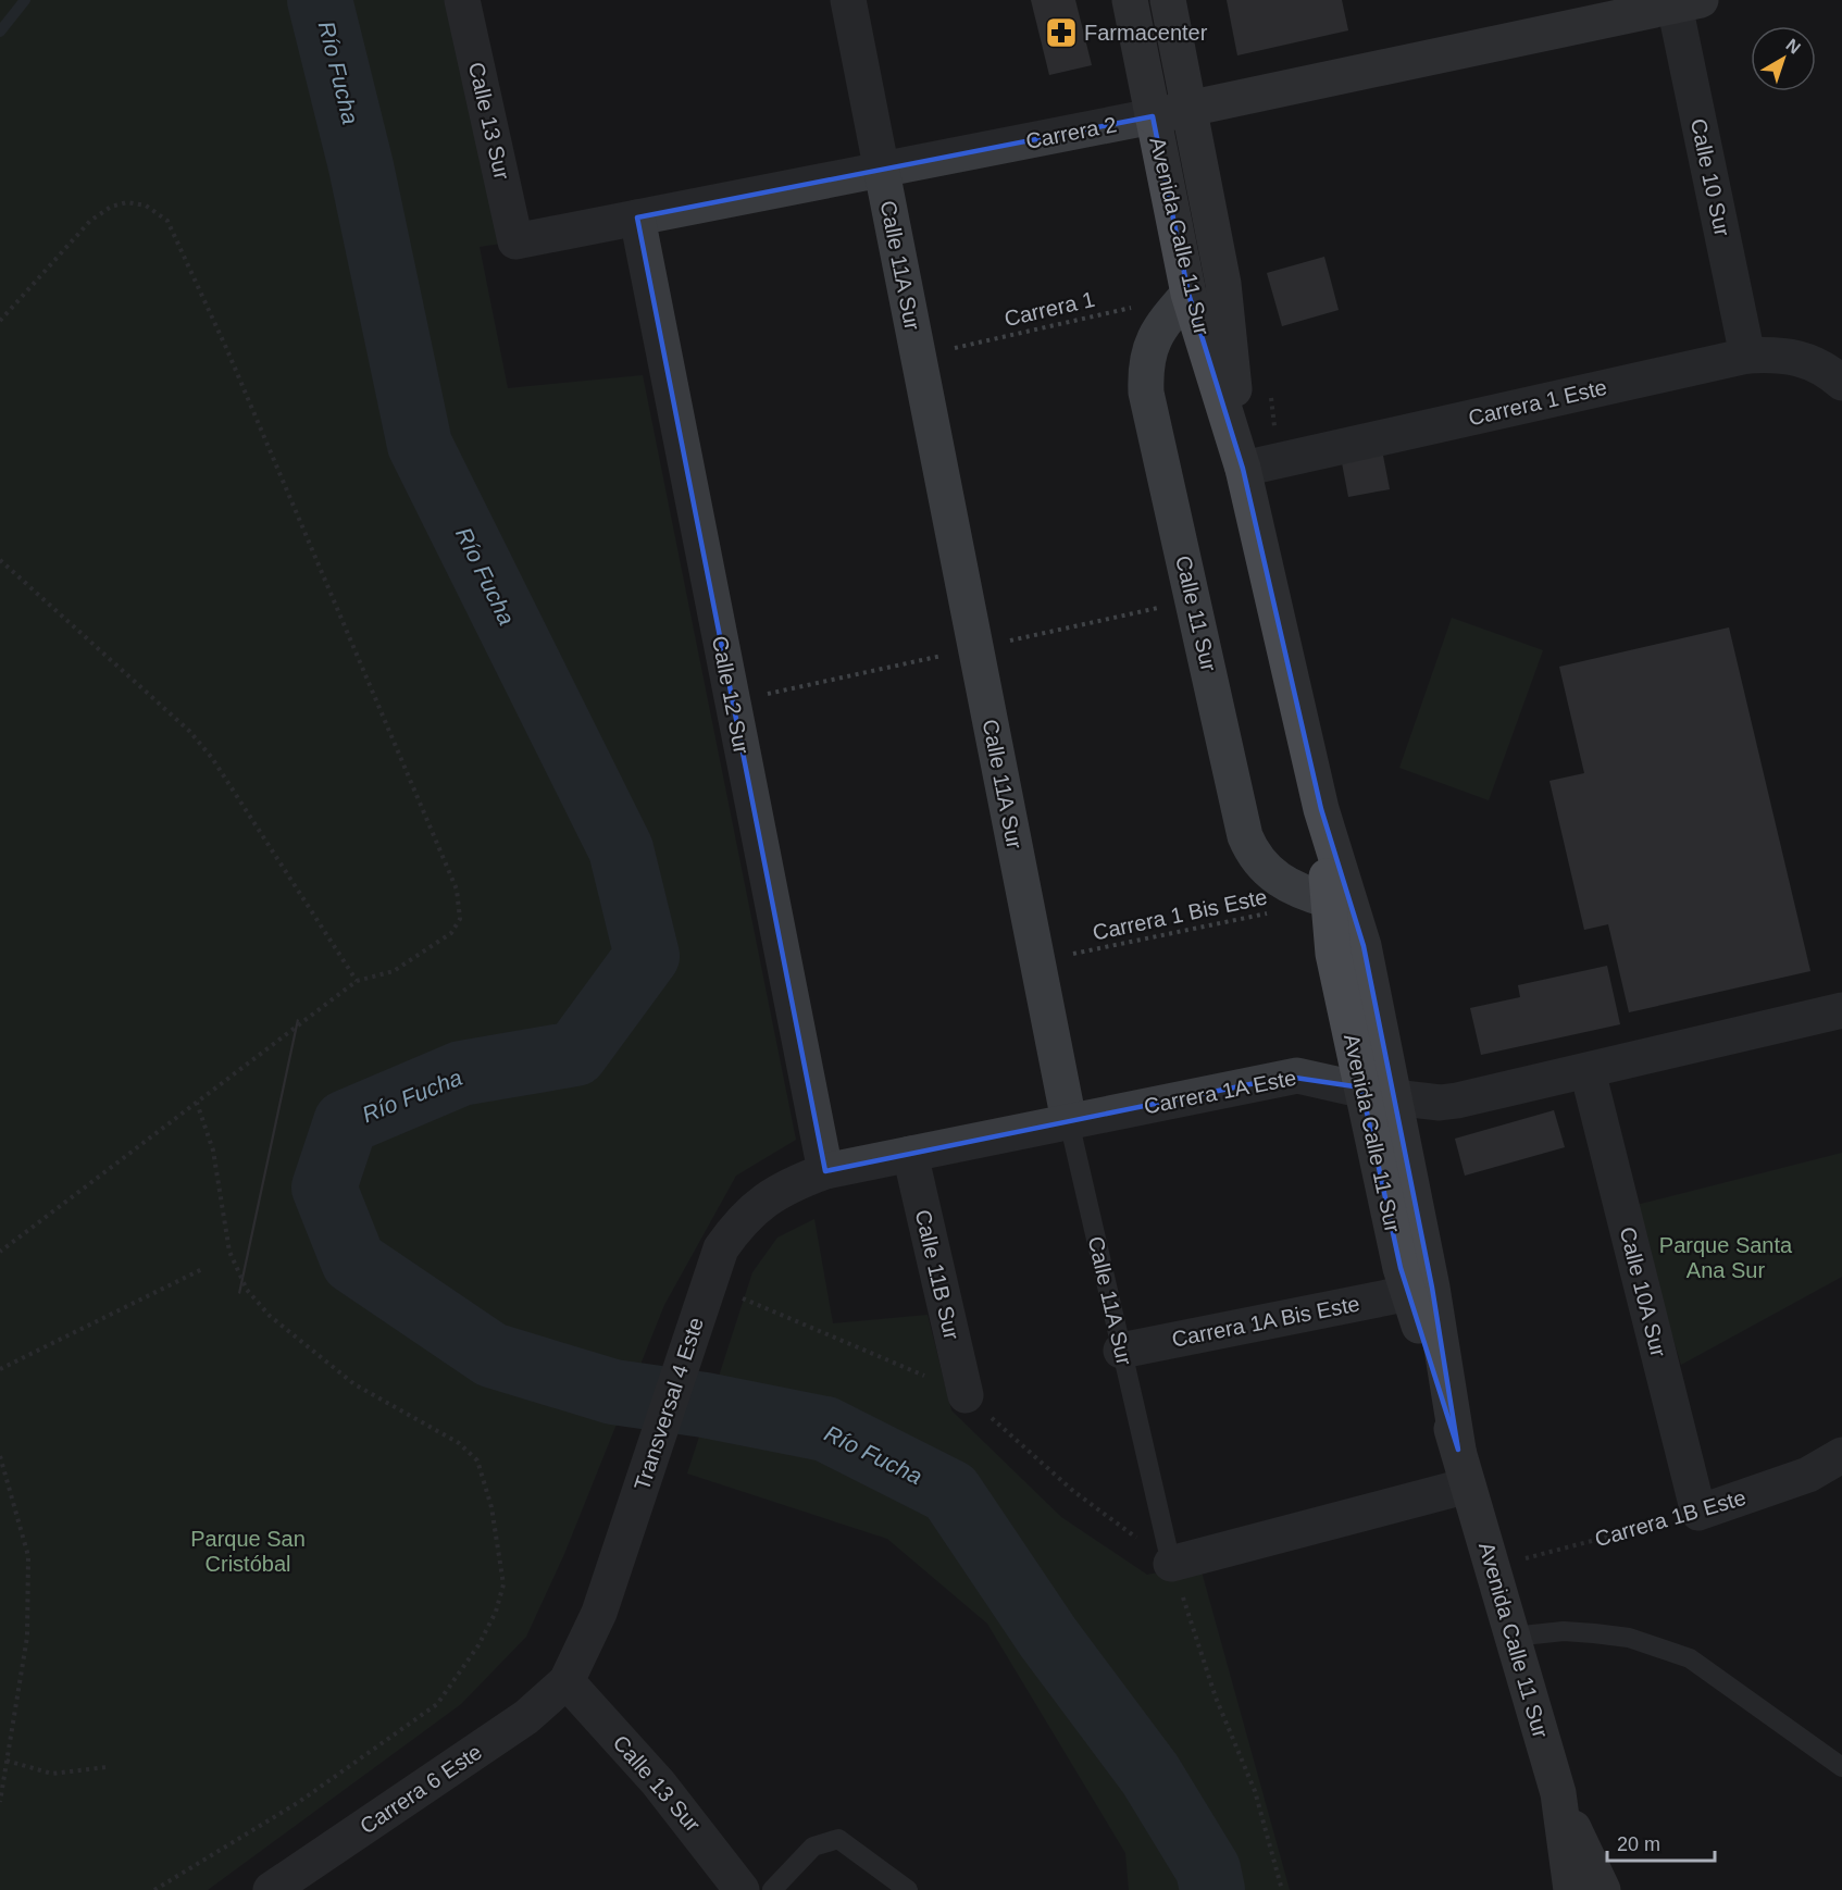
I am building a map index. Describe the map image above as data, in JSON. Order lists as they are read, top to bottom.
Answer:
{
  "streets": {
    "main road": ["Carrera 2", "Avenida Calle 11 Sur"],
    "street": [
      "Calle 13 Sur",
      "Calle 10 Sur",
      "Calle 11A Sur",
      "Carrera 1 Este",
      "Calle 11 Sur",
      "Calle 12 Sur",
      "Carrera 1A Este",
      "Calle 11B Sur",
      "Calle 10A Sur",
      "Carrera 1A Bis Este",
      "Transversal 4 Este",
      "Carrera 1B Este",
      "Carrera 6 Este"
    ],
    "path": ["Carrera 1", "Carrera 1 Bis Este"]
  },
  "crossings": [
    ["Calle 13 Sur", "Carrera 2"],
    ["Calle 13 Sur", "Transversal 4 Este"],
    ["Calle 13 Sur", "Carrera 6 Este"],
    ["Carrera 2", "Calle 10 Sur"],
    ["Carrera 2", "Avenida Calle 11 Sur"],
    ["Carrera 2", "Calle 11A Sur"],
    ["Carrera 2", "Calle 12 Sur"],
    ["Calle 10 Sur", "Carrera 1 Este"],
    ["Avenida Calle 11 Sur", "Carrera 1 Este"],
    ["Avenida Calle 11 Sur", "Calle 11 Sur"],
    ["Avenida Calle 11 Sur", "Carrera 1A Este"],
    ["Avenida Calle 11 Sur", "Carrera 1A Bis Este"],
    ["Avenida Calle 11 Sur", "Carrera 1B Este"],
    ["Calle 11A Sur", "Carrera 1"],
    ["Calle 11A Sur", "Carrera 1 Bis Este"],
    ["Calle 11A Sur", "Carrera 1A Este"],
    ["Calle 11A Sur", "Carrera 1A Bis Este"],
    ["Calle 12 Sur", "Carrera 1A Este"],
    ["Calle 12 Sur", "Transversal 4 Este"],
    ["Carrera 1A Este", "Calle 11B Sur"],
    ["Carrera 1A Este", "Calle 10A Sur"],
    ["Carrera 1A Este", "Transversal 4 Este"],
    ["Calle 10A Sur", "Carrera 1B Este"],
    ["Transversal 4 Este", "Carrera 6 Este"]
  ],
  "water": ["Río Fucha"],
  "parks": ["Parque Santa Ana Sur", "Parque San Cristóbal"],
  "places": {
    "pharmacy": ["Farmacenter"]
  },
  "scale_bar": "20 m",
  "north": "top right"
}
